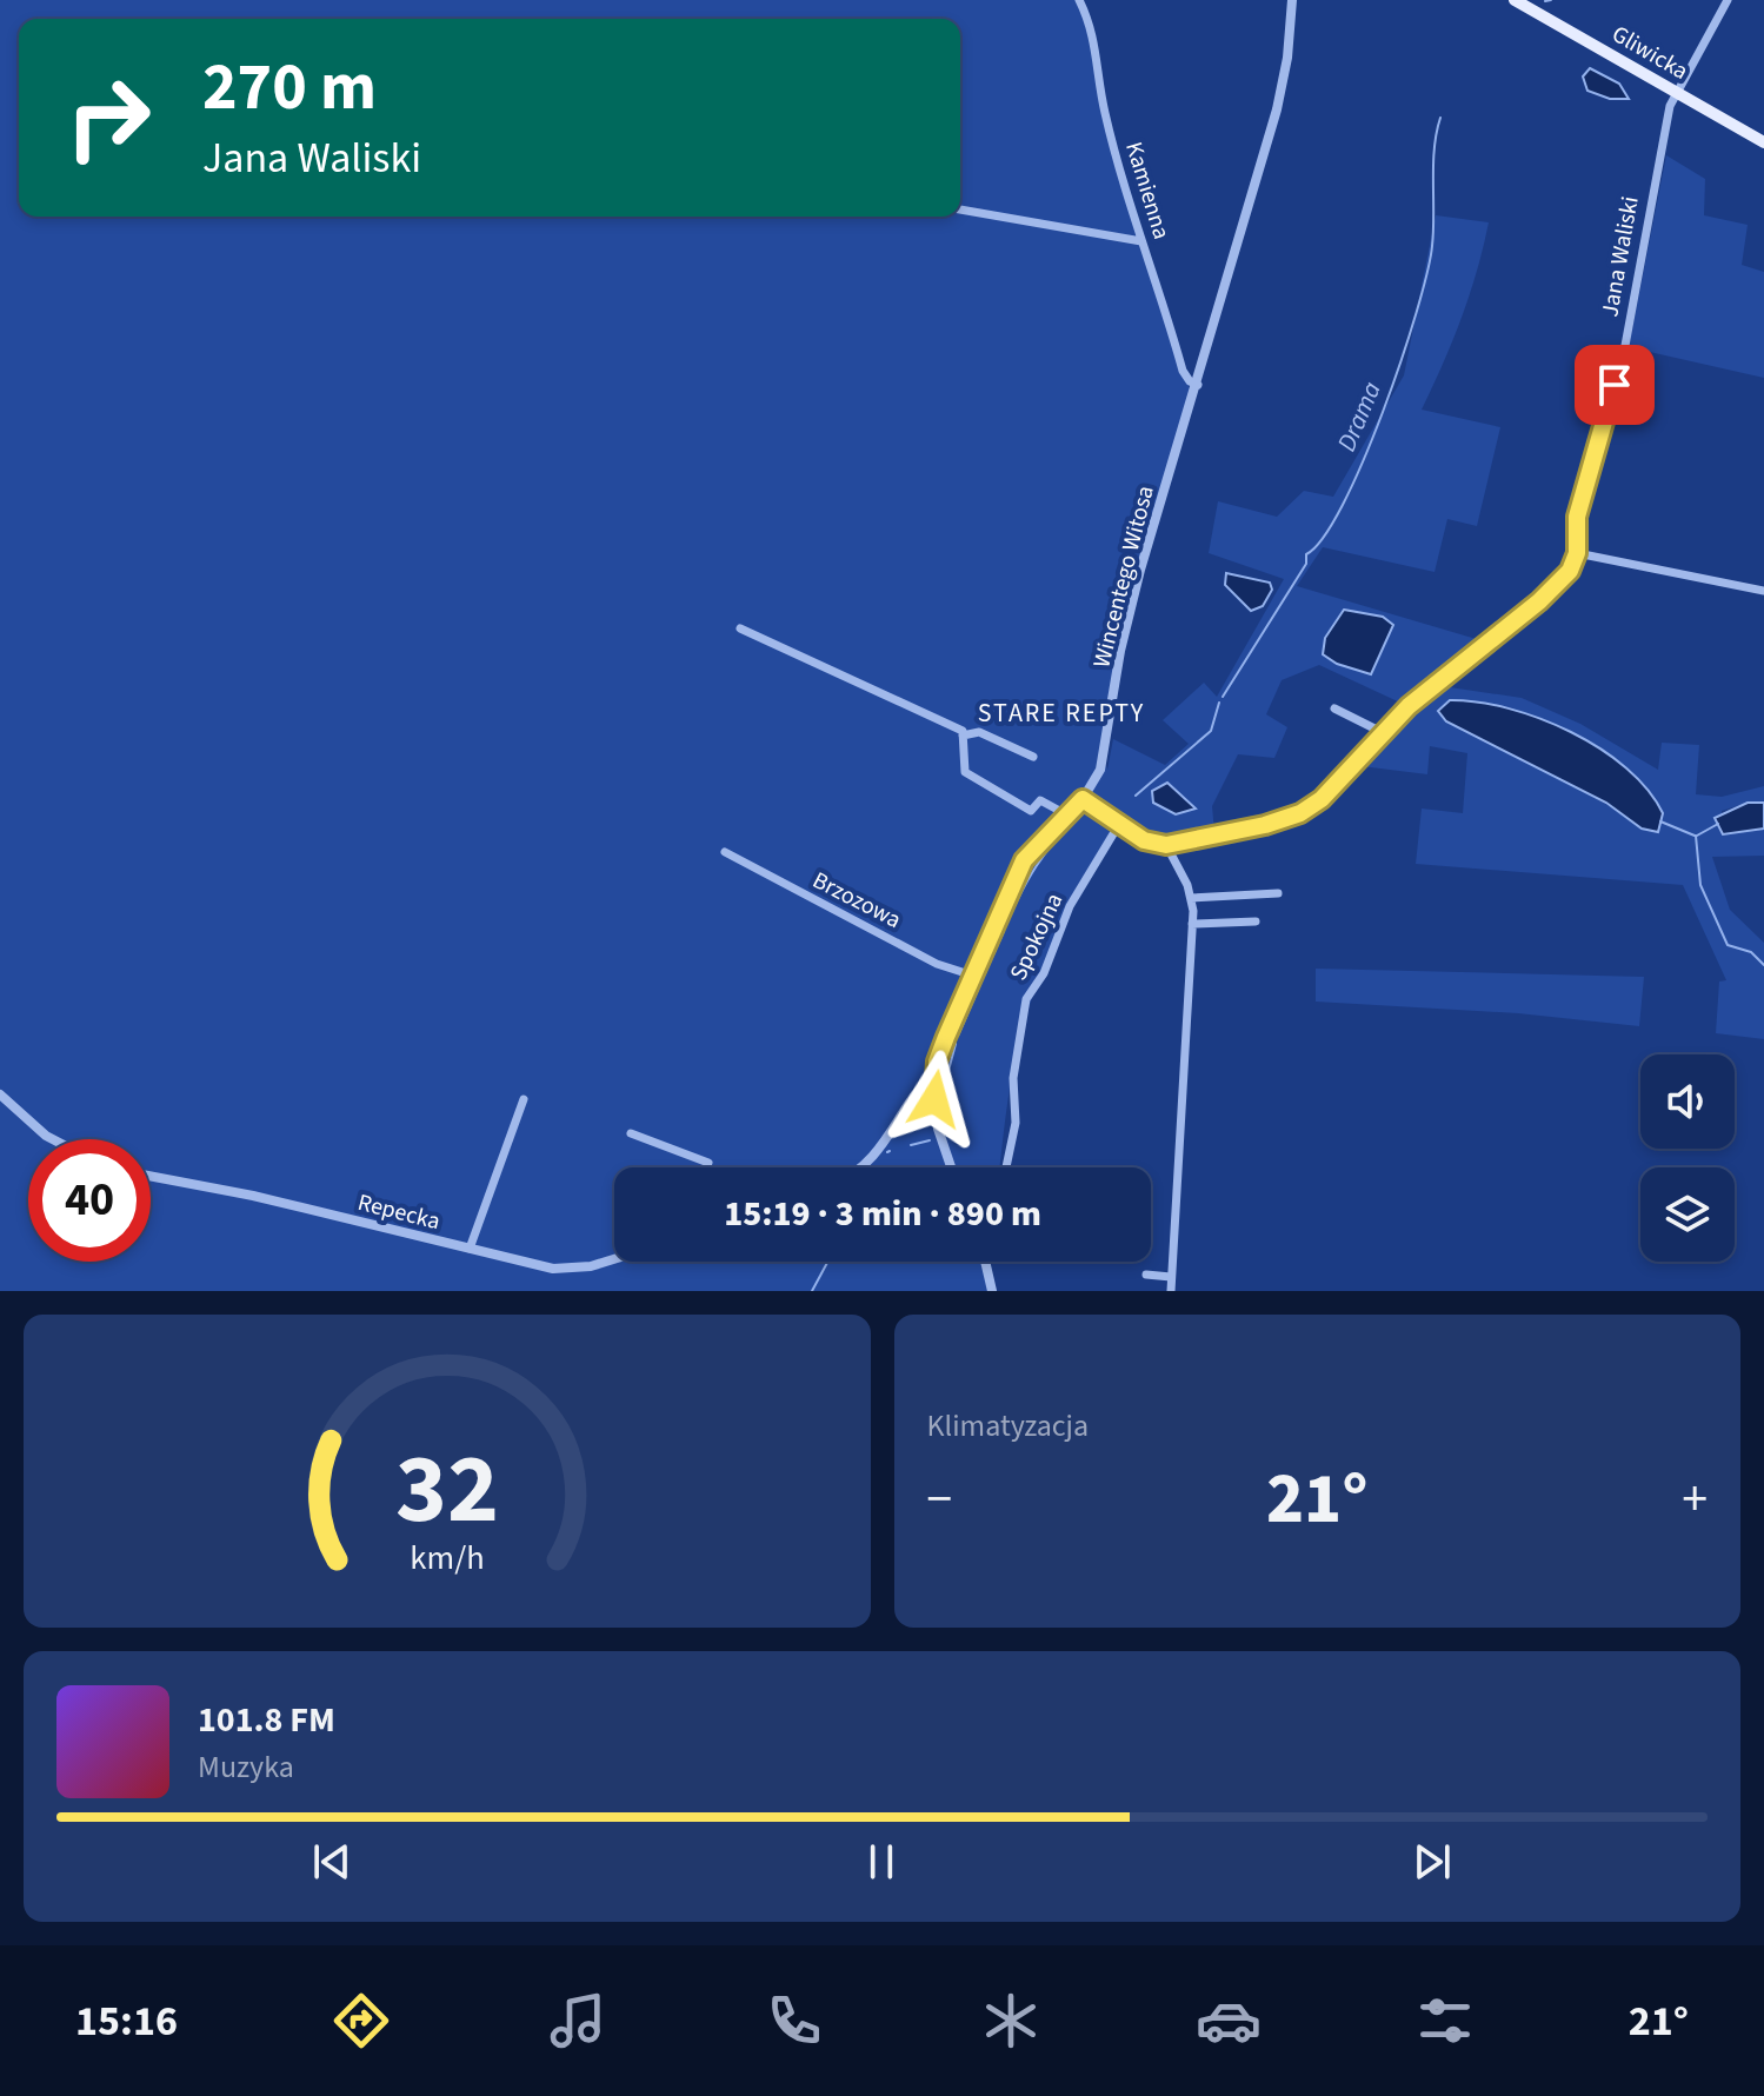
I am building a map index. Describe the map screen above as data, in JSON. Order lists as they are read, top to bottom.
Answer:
{
  "streets": {
    "main road": ["Gliwicka"],
    "street": [
      "Kamienna",
      "Jana Waliski",
      "Wincentego Witosa",
      "Brzozowa",
      "Spokojna",
      "Repecka"
    ]
  },
  "crossings": [
    ["Gliwicka", "Jana Waliski"],
    ["Kamienna", "Wincentego Witosa"],
    ["Wincentego Witosa", "Brzozowa"]
  ],
  "districts": ["STARE REPTY"],
  "water": ["Drama"],
  "page": {
    "turn": ["270 m", "Jana Waliski"],
    "limit": "40",
    "trip": "15:19 · 3 min · 890 m",
    "tile": "Klimatyzacja",
    "heat": ["−", "21°", "+"],
    "song": ["101.8 FM", "Muzyka"],
    "tabs": ["15:16", "21°"],
    "gauge": ["32", "km/h"]
  }
}
